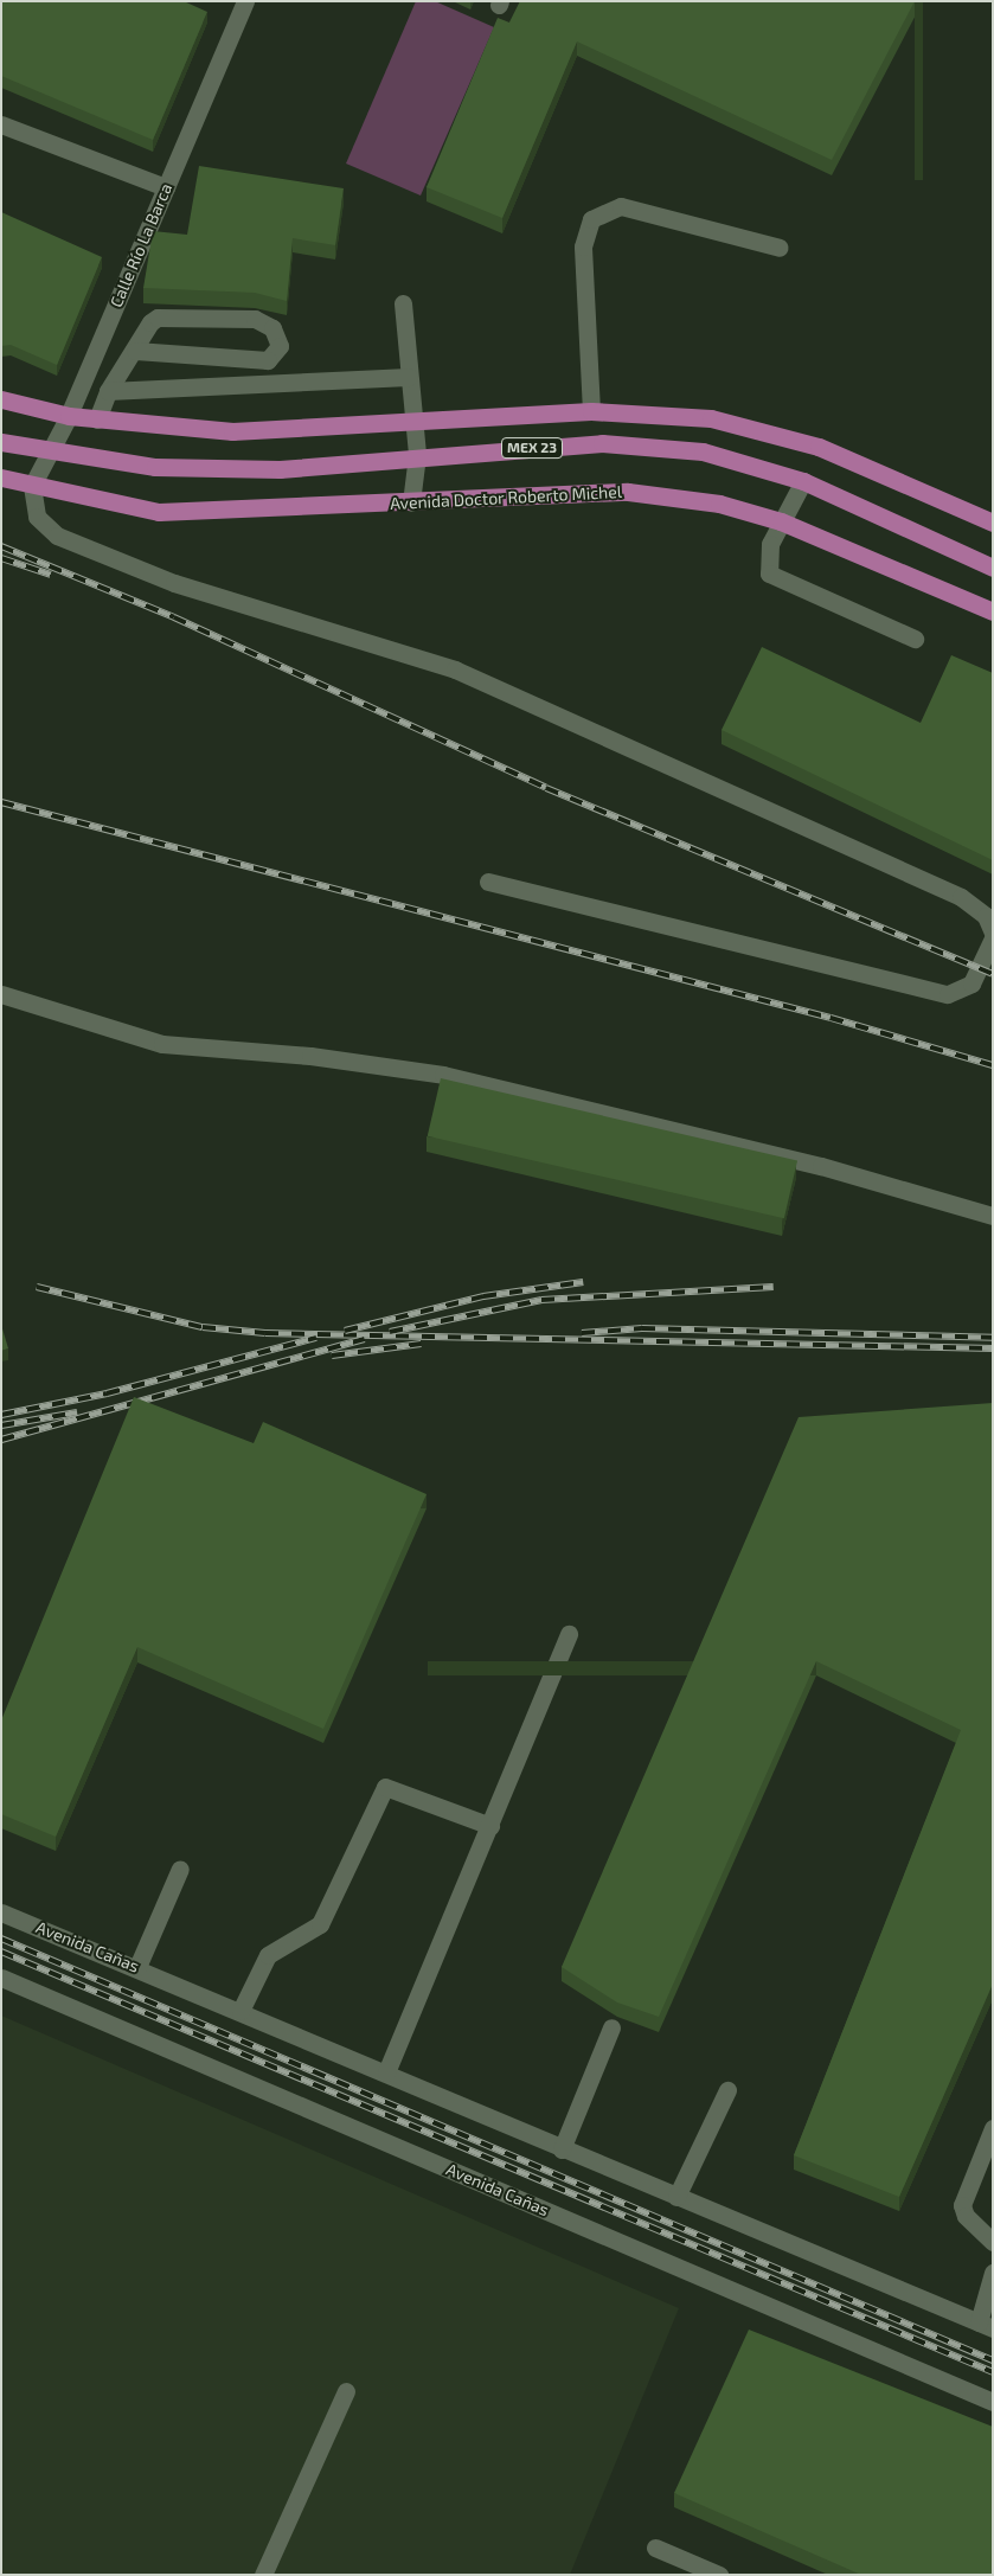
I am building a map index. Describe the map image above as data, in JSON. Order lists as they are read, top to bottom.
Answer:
{
  "streets": {
    "main road": ["MEX 23", "Avenida Doctor Roberto Michel"],
    "street": ["Calle Río La Barca", "Avenida Cañas"]
  },
  "crossings": [
    ["Calle Río La Barca", "MEX 23"],
    ["Calle Río La Barca", "Avenida Doctor Roberto Michel"]
  ]
}
